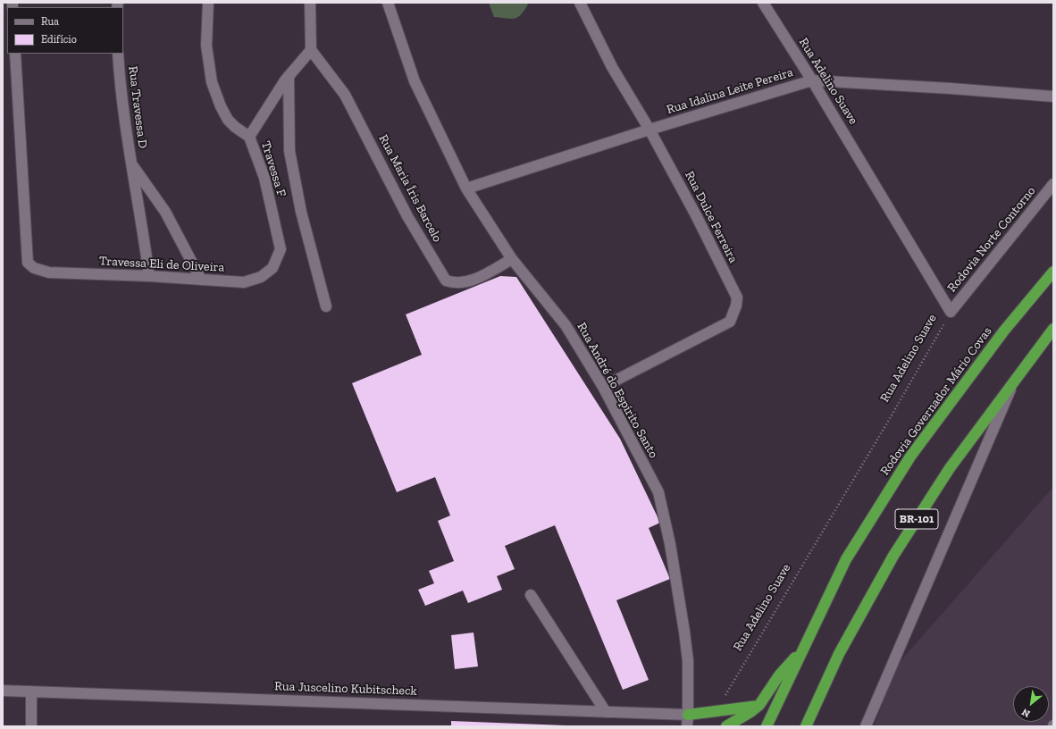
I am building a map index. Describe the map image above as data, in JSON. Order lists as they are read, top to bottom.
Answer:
{
  "streets": {
    "highway": ["Rodovia Governador Mário Covas", "BR-101"],
    "street": [
      "Rua Adelino Suave",
      "Rua Idalina Leite Pereira",
      "Rua Travessa D",
      "Travessa F",
      "Rua Maria Íris Barcelo",
      "Rua Dulce Ferreira",
      "Rodovia Norte Contorno",
      "Travessa Eli de Oliveira",
      "Rua André do Espírito Santo",
      "Rua Juscelino Kubitscheck"
    ]
  },
  "crossings": [
    ["Rua Adelino Suave", "Rua Idalina Leite Pereira"],
    ["Rua Adelino Suave", "Rodovia Norte Contorno"],
    ["Rua Idalina Leite Pereira", "Rua Dulce Ferreira"],
    ["Rua Idalina Leite Pereira", "Rua André do Espírito Santo"],
    ["Rua Travessa D", "Travessa Eli de Oliveira"],
    ["Travessa F", "Travessa Eli de Oliveira"],
    ["Rua Maria Íris Barcelo", "Rua André do Espírito Santo"],
    ["Rua Dulce Ferreira", "Rua André do Espírito Santo"],
    ["Rua André do Espírito Santo", "Rua Juscelino Kubitscheck"]
  ],
  "legend": ["Rua", "Edifício"],
  "north": "bottom left"
}
